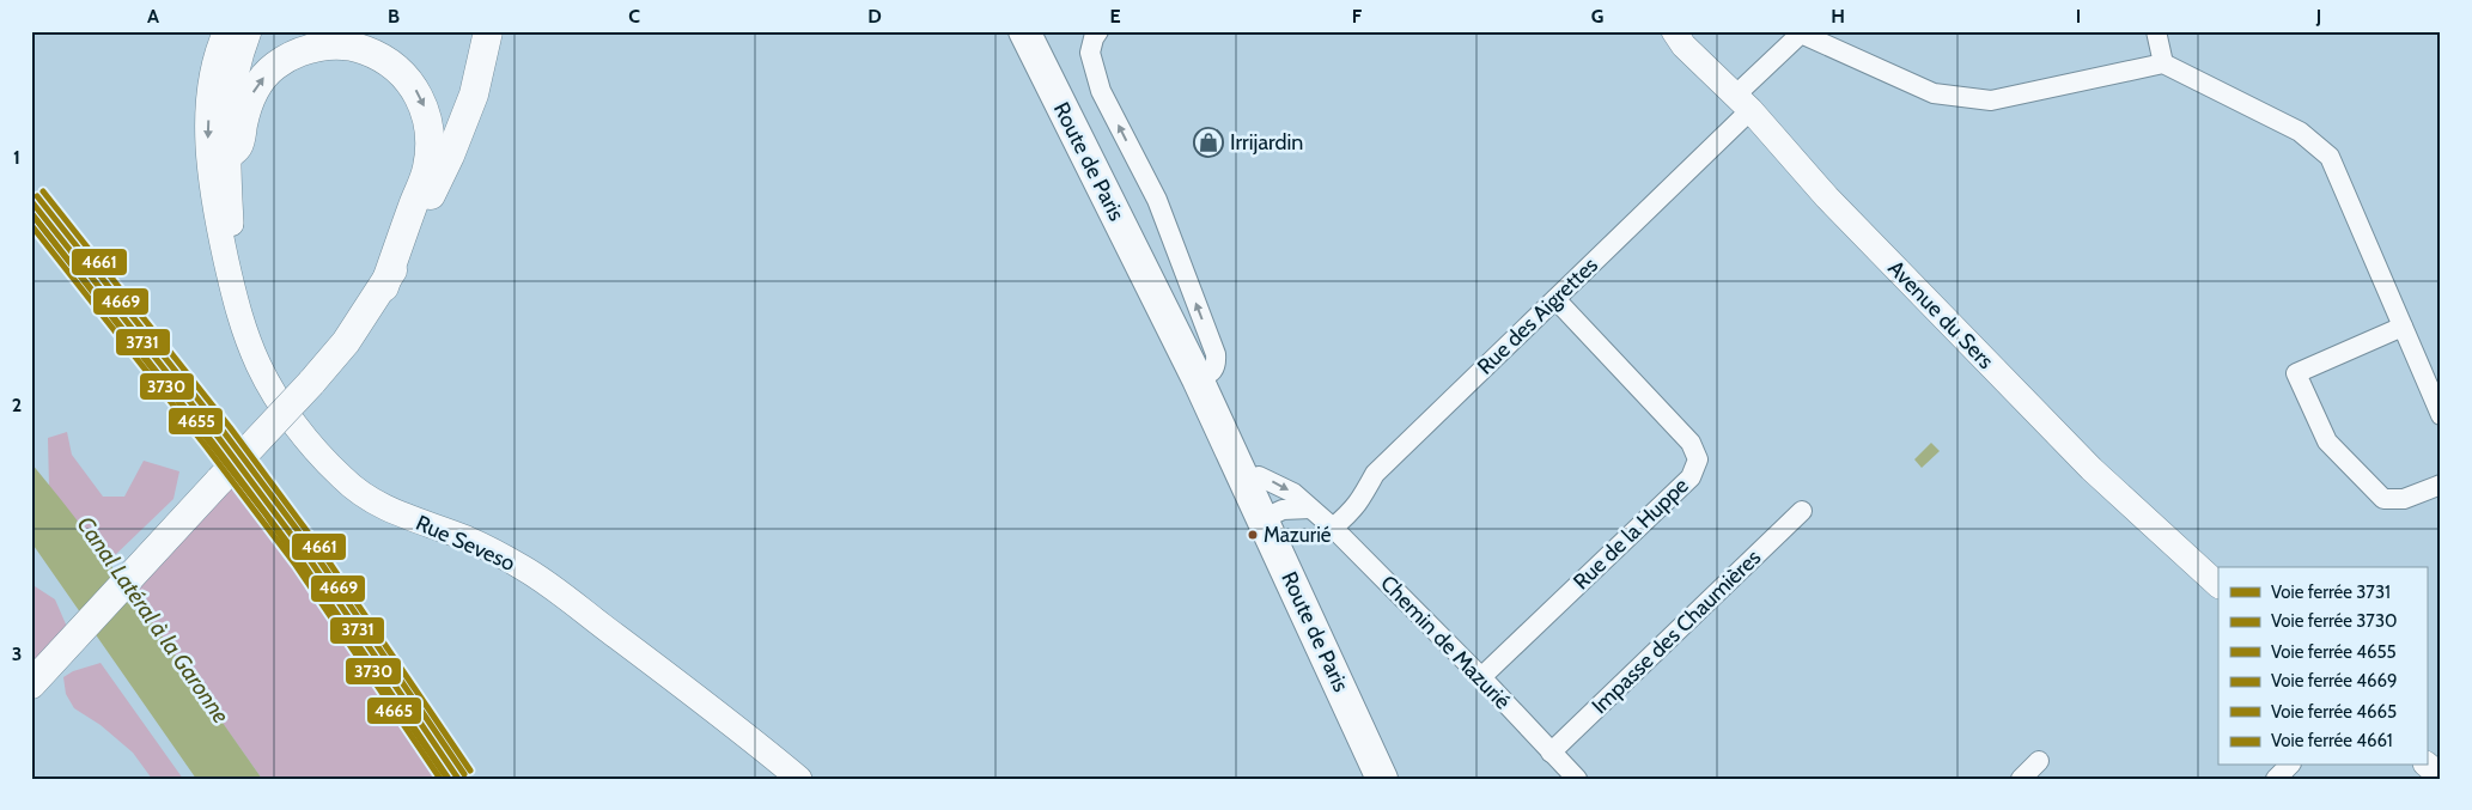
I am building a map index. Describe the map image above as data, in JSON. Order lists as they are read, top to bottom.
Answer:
{
  "streets": {
    "main road": ["Route de Paris"],
    "street": [
      "Avenue du Sers",
      "Rue des Aigrettes",
      "Rue de la Huppe",
      "Rue Seveso",
      "Impasse des Chaumières",
      "Chemin de Mazurié"
    ]
  },
  "crossings": [
    ["Route de Paris", "Chemin de Mazurié"],
    ["Avenue du Sers", "Rue des Aigrettes"],
    ["Rue des Aigrettes", "Rue de la Huppe"],
    ["Rue des Aigrettes", "Chemin de Mazurié"],
    ["Rue de la Huppe", "Chemin de Mazurié"],
    ["Impasse des Chaumières", "Chemin de Mazurié"]
  ],
  "water": ["Canal Latéral à la Garonne"],
  "places": {
    "shop": ["Irrijardin"],
    "other": ["Mazurié"]
  },
  "lines": [
    "rail line 4661",
    "rail line 4669",
    "rail line 3731",
    "rail line 3730",
    "rail line 4655",
    "rail line 4665"
  ],
  "legend": [
    "Voie ferrée 3731",
    "Voie ferrée 3730",
    "Voie ferrée 4655",
    "Voie ferrée 4669",
    "Voie ferrée 4665",
    "Voie ferrée 4661"
  ],
  "grid": {
    "columns": [
      "A",
      "B",
      "C",
      "D",
      "E",
      "F",
      "G",
      "H",
      "I",
      "J"
    ],
    "rows": ["1", "2", "3"]
  }
}
